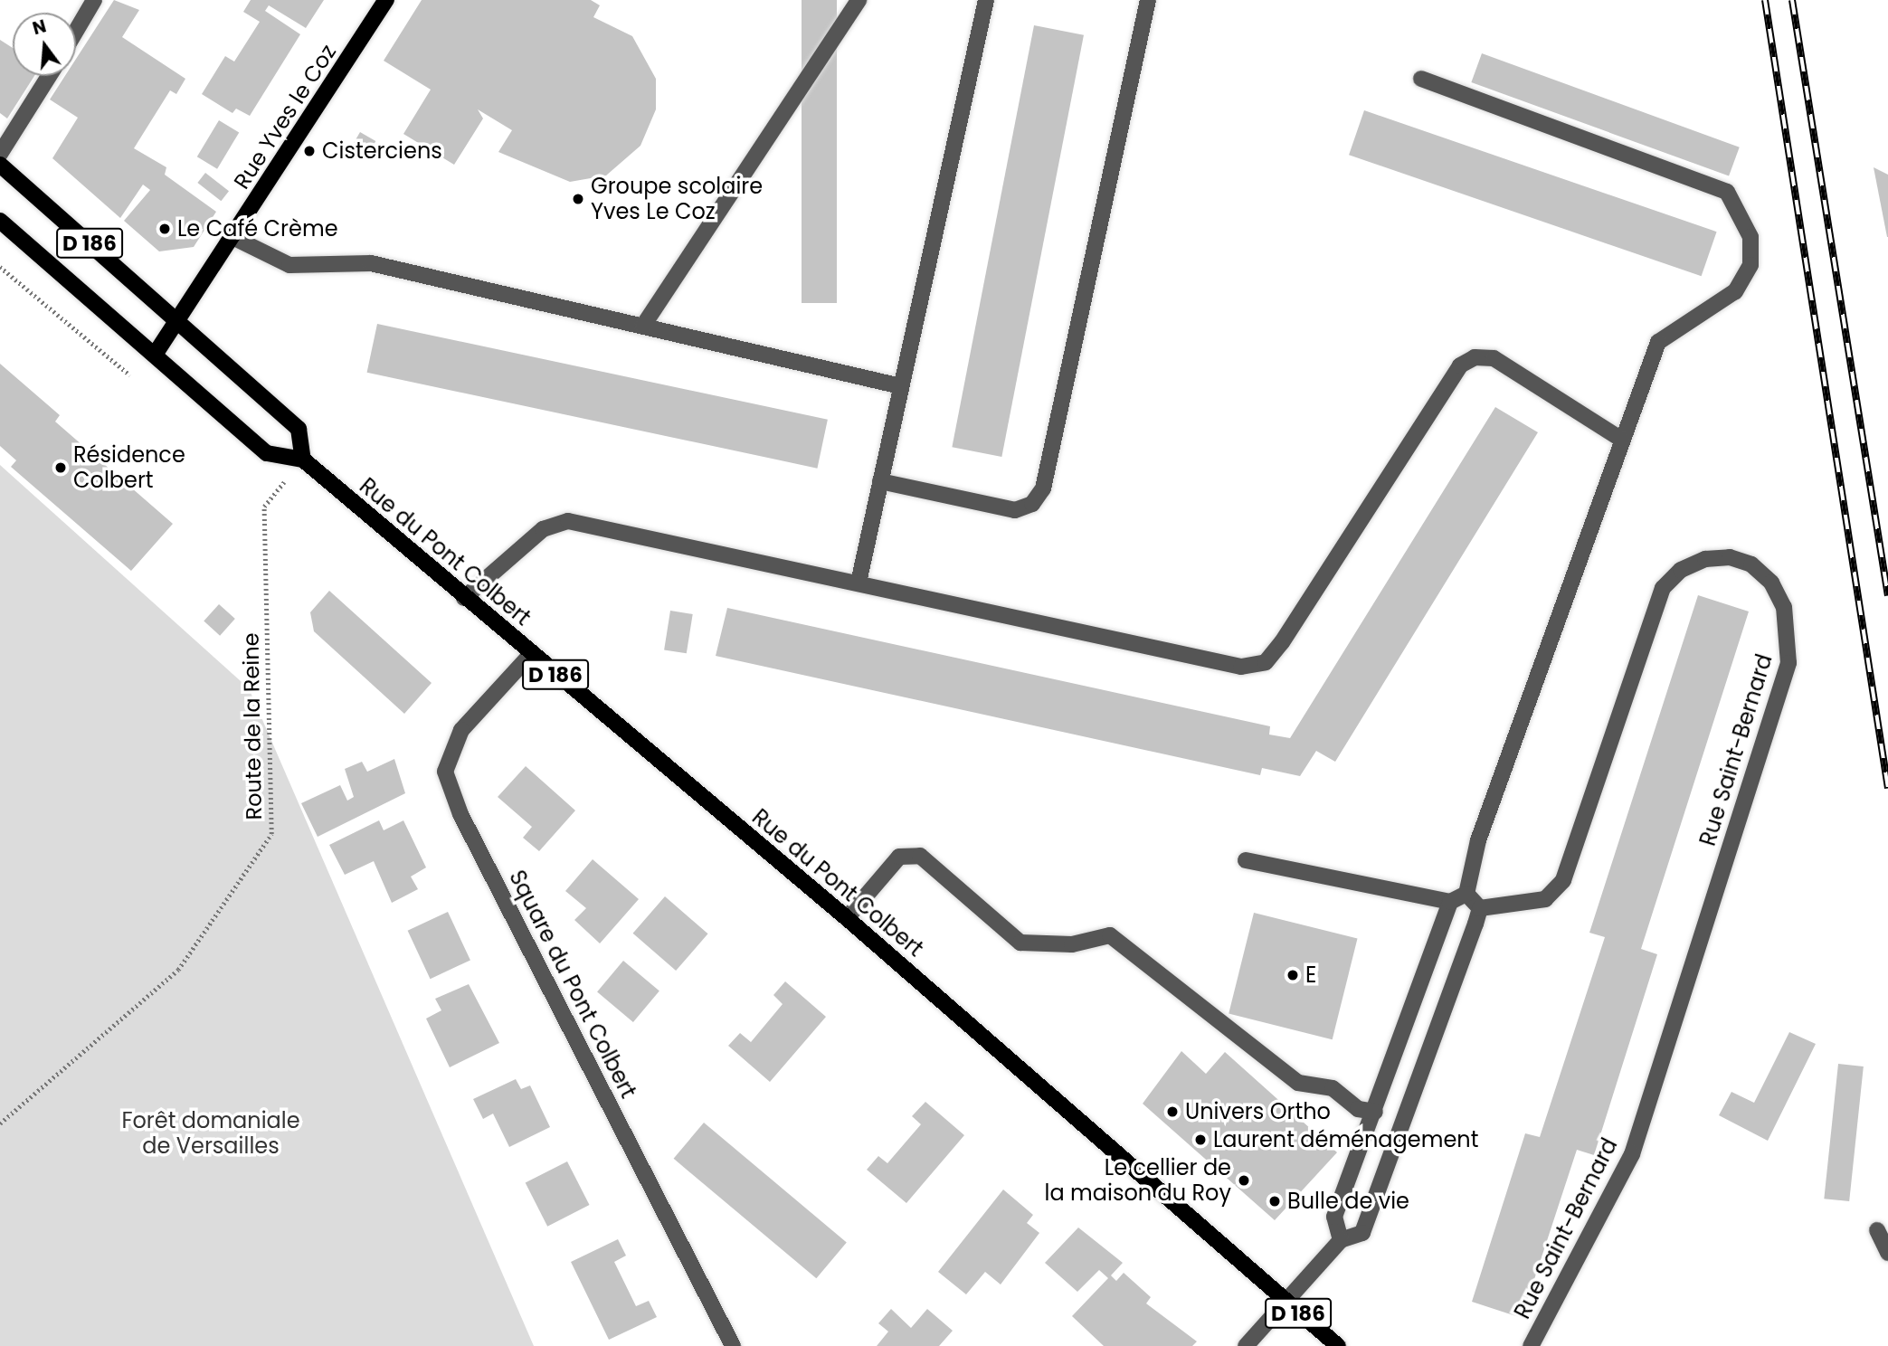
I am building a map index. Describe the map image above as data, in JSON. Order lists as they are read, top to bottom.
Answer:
{
  "streets": {
    "main road": ["Rue Yves le Coz", "D 186", "Rue du Pont Colbert"],
    "street": ["Rue Saint-Bernard", "Square du Pont Colbert"],
    "path": ["Route de la Reine"]
  },
  "crossings": [
    ["Rue Yves le Coz", "D 186"],
    ["D 186", "Rue du Pont Colbert"],
    ["D 186", "Route de la Reine"],
    ["Rue du Pont Colbert", "Route de la Reine"],
    ["Rue du Pont Colbert", "Square du Pont Colbert"]
  ],
  "parks": ["Forêt domaniale de Versailles"],
  "places": [
    "Cisterciens",
    "Groupe scolaire Yves Le Coz",
    "Le Café Crème",
    "Résidence Colbert",
    "E",
    "Univers Ortho",
    "Laurent déménagement",
    "Le cellier de la maison du Roy",
    "Bulle de vie"
  ],
  "north": "top"
}
